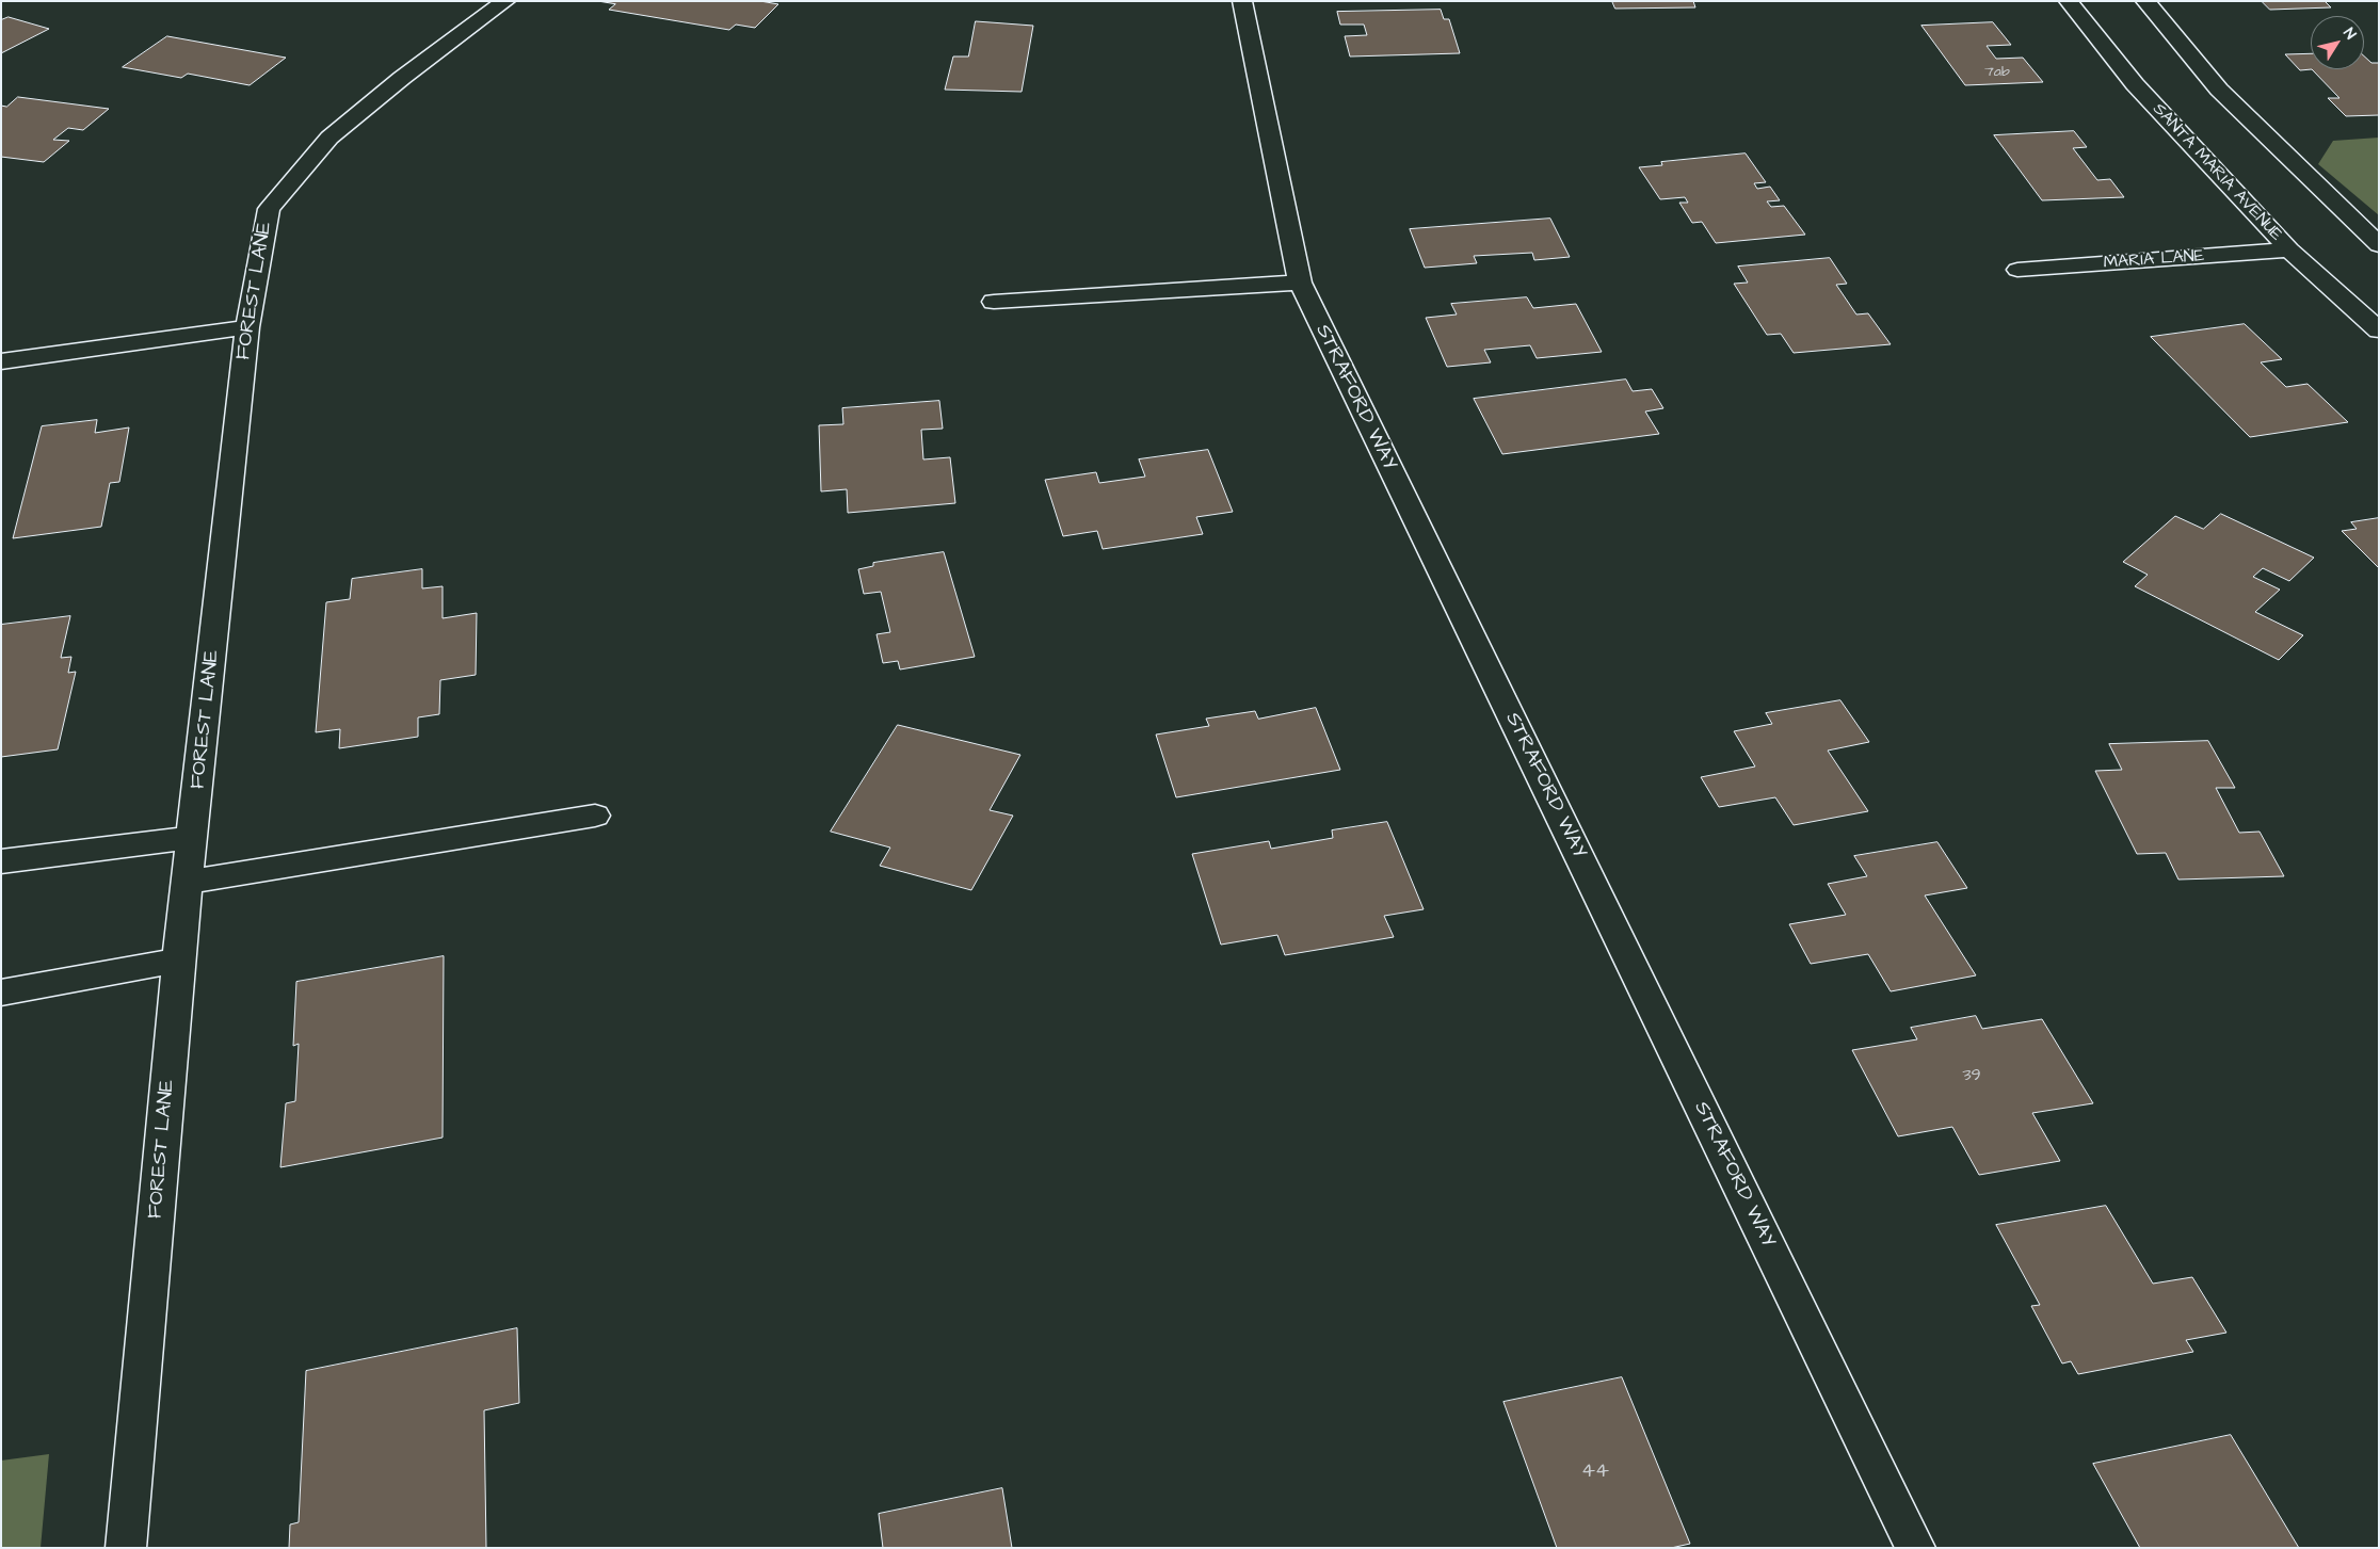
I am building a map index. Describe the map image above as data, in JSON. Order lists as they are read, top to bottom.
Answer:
{
  "streets": {
    "street": [
      "SANTA MARIA AVENUE",
      "MARIA LANE",
      "FOREST LANE",
      "STRAFORD WAY"
    ]
  },
  "crossings": [
    ["SANTA MARIA AVENUE", "MARIA LANE"]
  ],
  "house_numbers": ["7ab", "39", "44"],
  "north": "top right"
}
